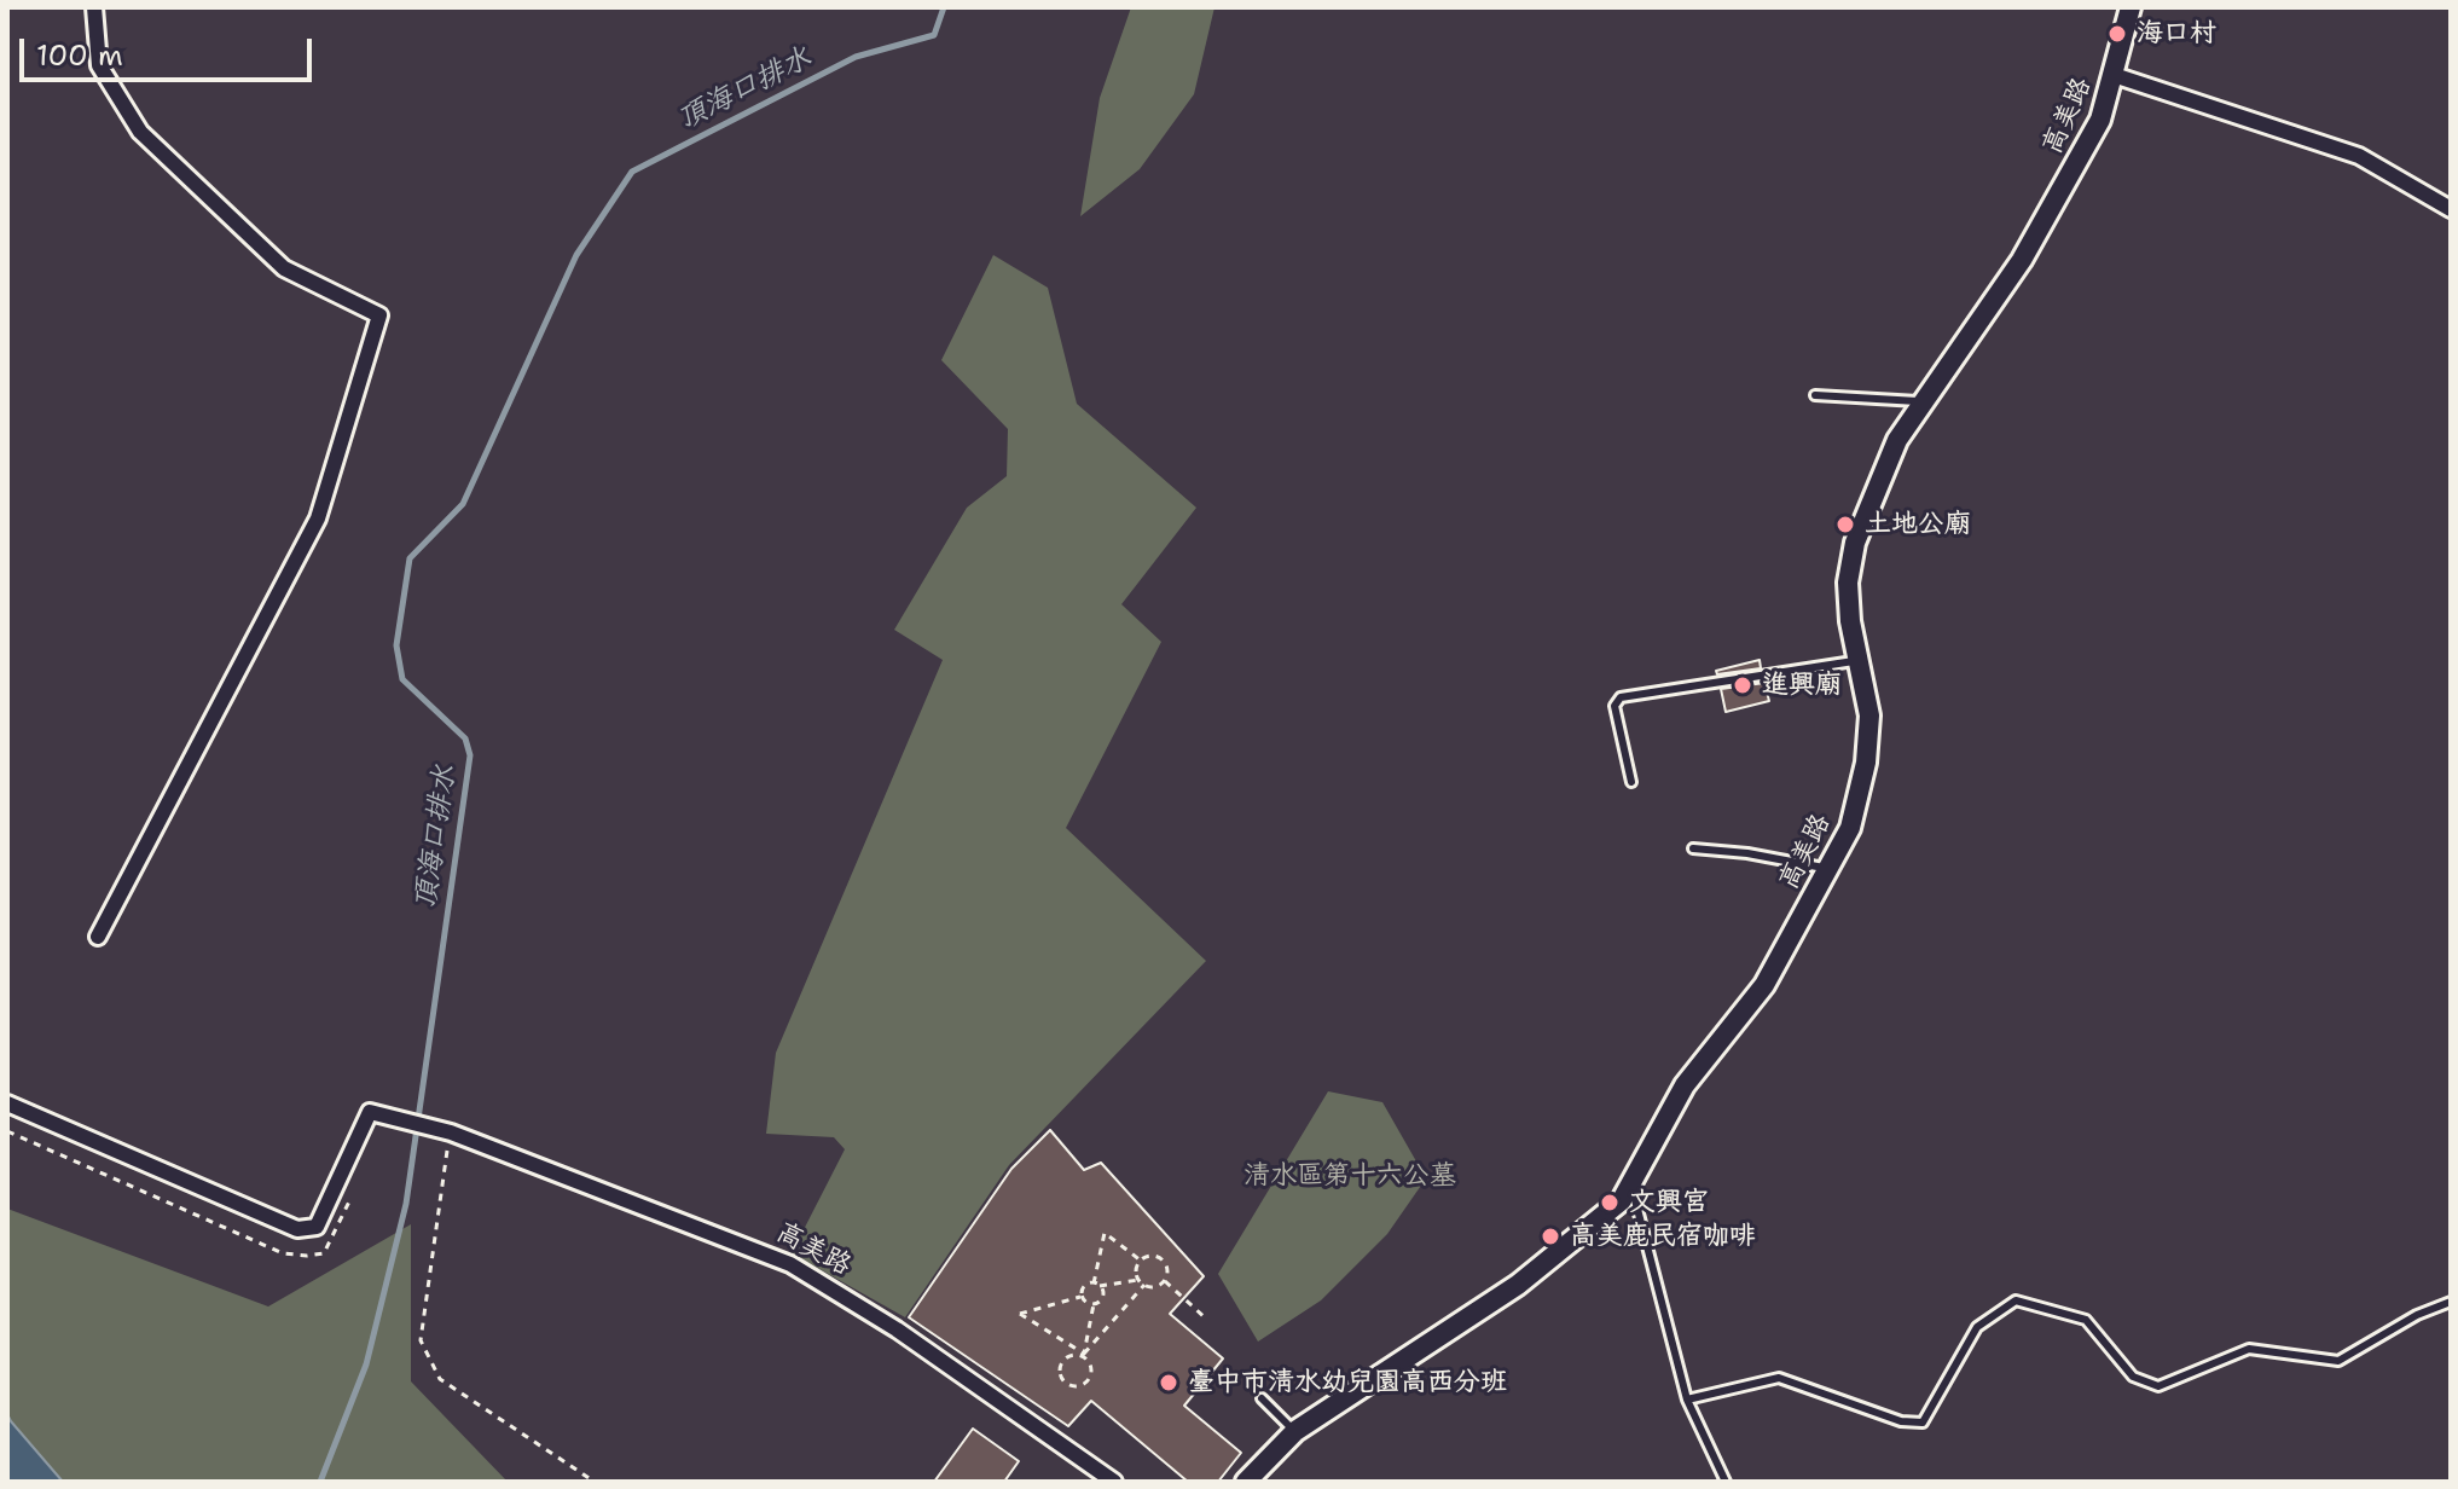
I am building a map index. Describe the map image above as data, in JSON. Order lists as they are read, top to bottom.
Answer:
{
  "streets": {
    "street": ["高美路"]
  },
  "water": ["頂海口排水"],
  "parks": ["清水區第十六公墓"],
  "places": [
    "海口村",
    "土地公廟",
    "進興廟",
    "文興宮",
    "高美鹿民宿咖啡",
    "臺中市清水幼兒園高西分班"
  ],
  "scale_bar": "100 m"
}
